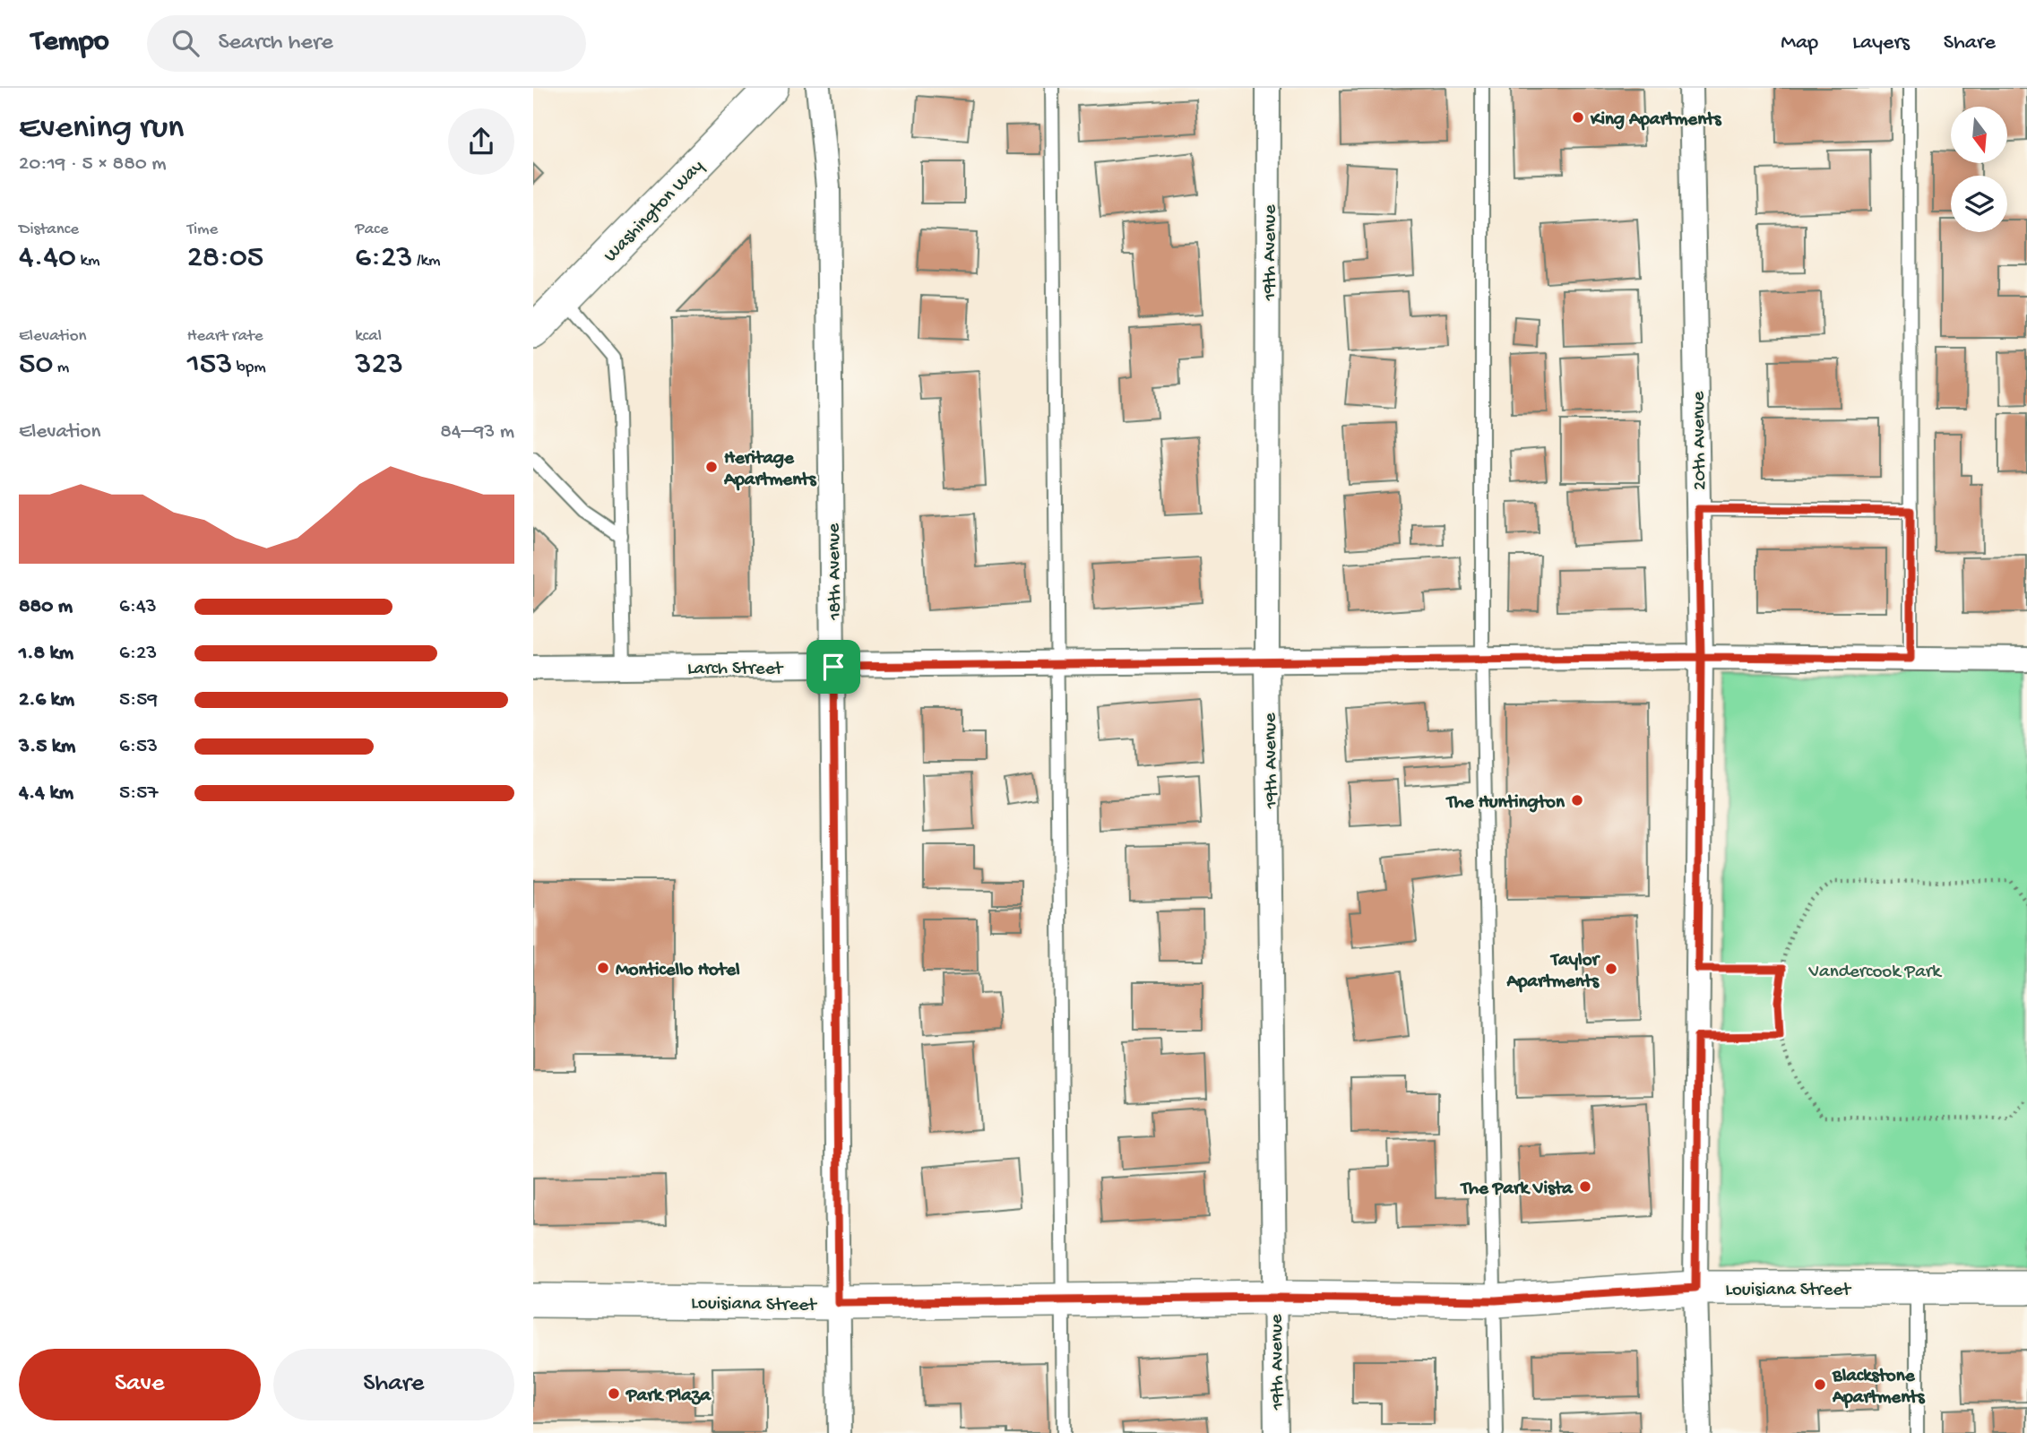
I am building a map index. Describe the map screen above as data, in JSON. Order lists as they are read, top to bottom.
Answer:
{
  "streets": {
    "street": [
      "Washington Way",
      "19th Avenue",
      "20th Avenue",
      "18th Avenue",
      "Larch Street",
      "Louisiana Street"
    ]
  },
  "crossings": [
    ["19th Avenue", "Larch Street"],
    ["19th Avenue", "Louisiana Street"],
    ["20th Avenue", "Larch Street"],
    ["20th Avenue", "Louisiana Street"],
    ["18th Avenue", "Larch Street"],
    ["18th Avenue", "Louisiana Street"]
  ],
  "parks": ["Vandercook Park"],
  "places": [
    "King Apartments",
    "Heritage Apartments",
    "The Huntington",
    "Monticello Hotel",
    "Taylor Apartments",
    "The Park Vista",
    "Blackstone Apartments",
    "Park Plaza"
  ],
  "north": "bottom",
  "page": {
    "header": "Tempo",
    "search": "Search here",
    "nav": ["Map", "Layers", "Share"],
    "heading": ["Evening run", "20:19 · 5 × 880 m"],
    "stats": [
      ["Distance", "4.40 km"],
      ["Time", "28:05"],
      ["Pace", "6:23 /km"],
      ["Elevation", "50 m"],
      ["Heart rate", "153 bpm"],
      ["kcal", "323"]
    ],
    "chart": ["Elevation", "84–93 m"],
    "list": [
      {
        "name": "880 m",
        "note": "6:43"
      },
      {
        "name": "1.8 km",
        "note": "6:23"
      },
      {
        "name": "2.6 km",
        "note": "5:59"
      },
      {
        "name": "3.5 km",
        "note": "6:53"
      },
      {
        "name": "4.4 km",
        "note": "5:57"
      }
    ],
    "buttons": ["Save", "Share"]
  }
}
